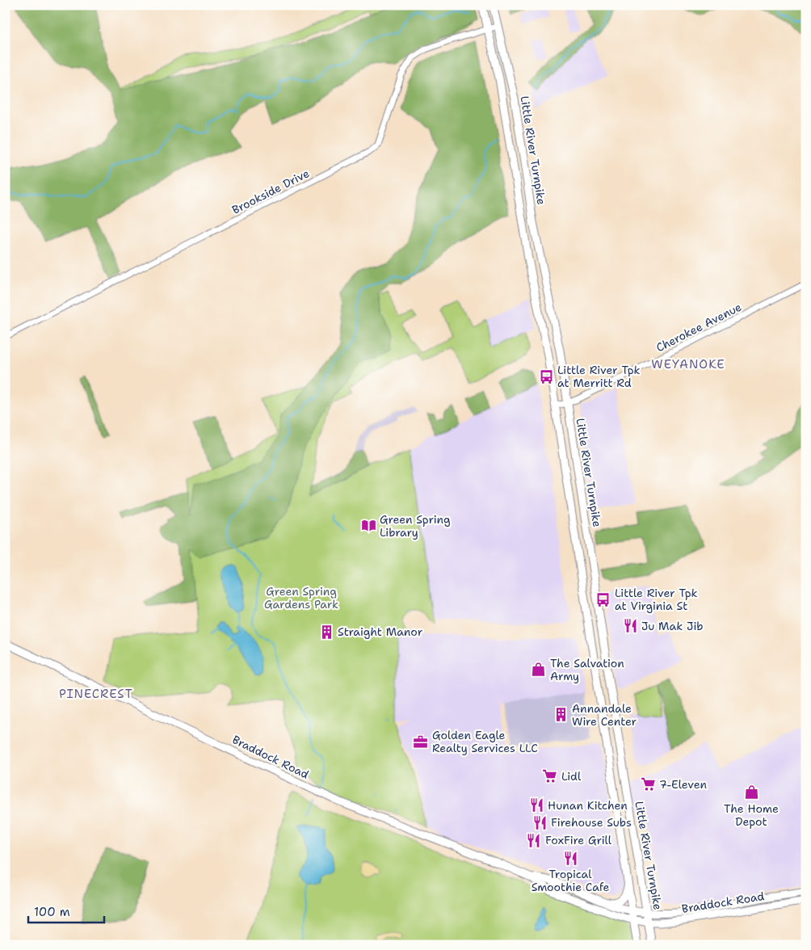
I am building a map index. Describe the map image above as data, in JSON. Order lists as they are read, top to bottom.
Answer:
{
  "streets": {
    "main road": ["Little River Turnpike", "Braddock Road"],
    "street": ["Brookside Drive", "Cherokee Avenue"]
  },
  "crossings": [
    ["Little River Turnpike", "Brookside Drive"],
    ["Little River Turnpike", "Cherokee Avenue"],
    ["Little River Turnpike", "Braddock Road"]
  ],
  "districts": ["WEYANOKE", "PINECREST"],
  "parks": ["Green Spring Gardens Park"],
  "places": {
    "bus stop": ["Little River Tpk at Merritt Rd", "Little River Tpk at Virginia St"],
    "library": ["Green Spring Library"],
    "restaurant": [
      "Ju Mak Jib",
      "Hunan Kitchen",
      "Firehouse Subs",
      "FoxFire Grill",
      "Tropical Smoothie Cafe"
    ],
    "building": ["Straight Manor", "Annandale Wire Center"],
    "shop": ["The Salvation Army", "The Home Depot"],
    "office": ["Golden Eagle Realty Services LLC"],
    "supermarket": ["Lidl", "7-Eleven"]
  },
  "scale_bar": "100 m"
}
